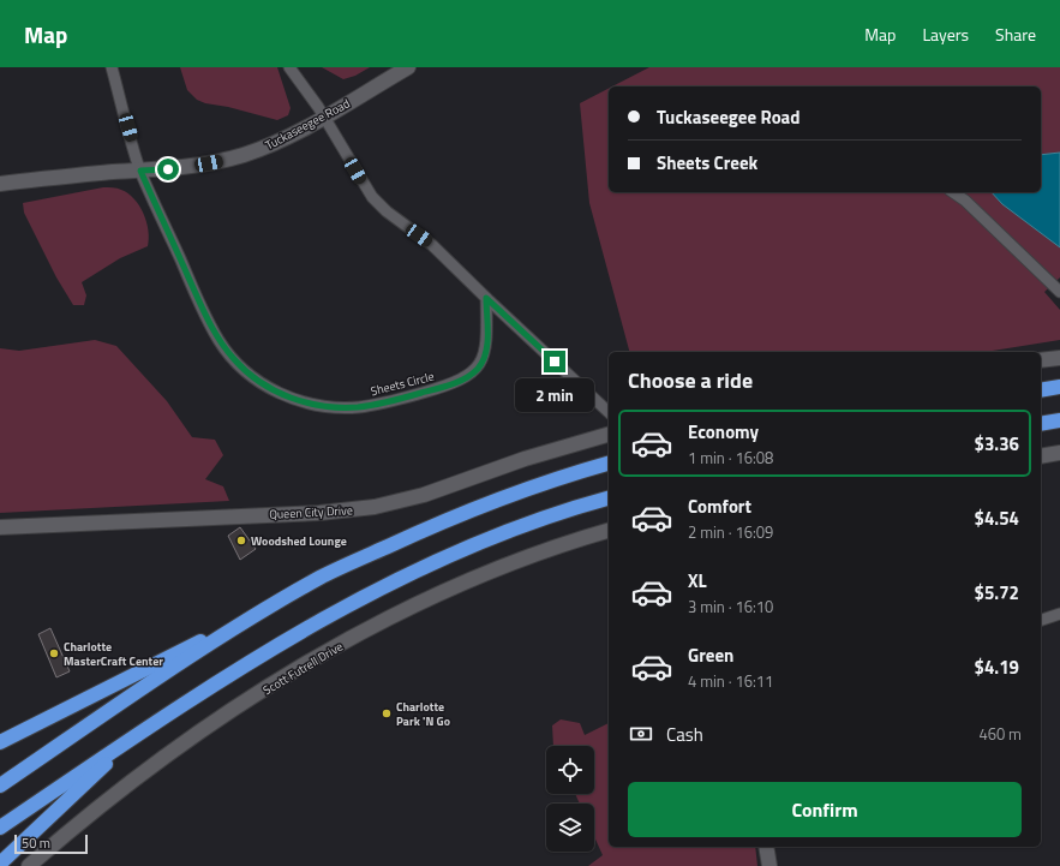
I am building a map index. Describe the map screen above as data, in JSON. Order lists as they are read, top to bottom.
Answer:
{
  "streets": {
    "street": [
      "Tuckaseegee Road",
      "Sheets Circle",
      "Queen City Drive",
      "Scott Futrell Drive"
    ]
  },
  "crossings": [
    ["Tuckaseegee Road", "Sheets Circle"]
  ],
  "places": ["Woodshed Lounge", "Charlotte MasterCraft Center", "Charlotte Park 'N Go"],
  "scale_bar": "50 m",
  "page": {
    "header": "Map",
    "nav": ["Map", "Layers", "Share"],
    "banner": ["Tuckaseegee Road", "Sheets Creek"],
    "heading": "Choose a ride",
    "bubble": "2 min",
    "list": [
      {
        "name": "Economy",
        "note": "1 min · 16:08",
        "value": "$3.36"
      },
      {
        "name": "Comfort",
        "note": "2 min · 16:09",
        "value": "$4.54"
      },
      {
        "name": "XL",
        "note": "3 min · 16:10",
        "value": "$5.72"
      },
      {
        "name": "Green",
        "note": "4 min · 16:11",
        "value": "$4.19"
      }
    ],
    "pay": ["Cash", "460 m"],
    "buttons": "Confirm",
    "scale": "50 m"
  }
}
